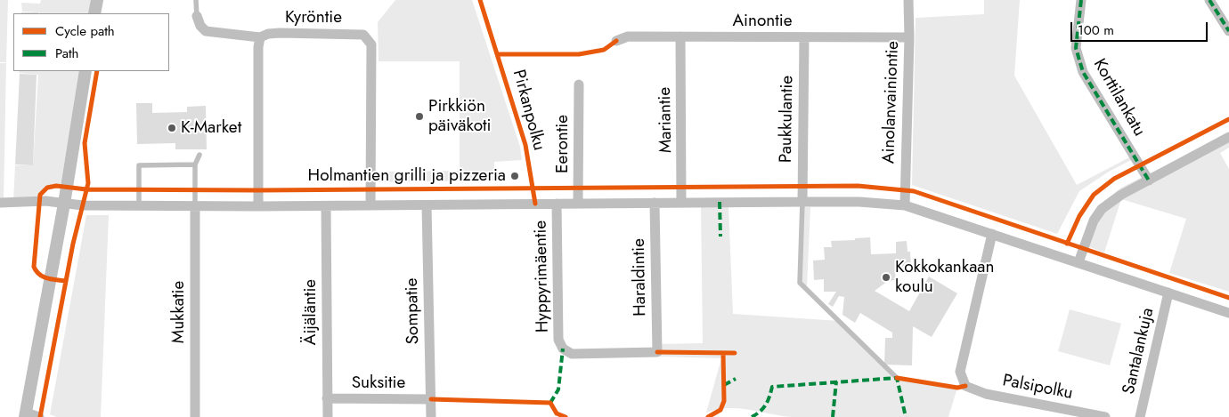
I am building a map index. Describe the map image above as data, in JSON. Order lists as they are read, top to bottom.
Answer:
{
  "streets": {
    "street": [
      "Kyröntie",
      "Ainontie",
      "Korttilankatu",
      "Ainolanvainiontie",
      "Paukkulantie",
      "Mariantie",
      "Eerontie",
      "Hyppyrimäentie",
      "Haraldintie",
      "Sompatie",
      "Mukkatie",
      "Äijäläntie",
      "Santalankuja",
      "Suksitie",
      "Palsipolku"
    ],
    "cycle path": ["Pirkanpolku"]
  },
  "crossings": [
    ["Ainontie", "Ainolanvainiontie"],
    ["Ainontie", "Paukkulantie"],
    ["Ainontie", "Mariantie"],
    ["Hyppyrimäentie", "Haraldintie"],
    ["Sompatie", "Suksitie"],
    ["Äijäläntie", "Suksitie"]
  ],
  "places": [
    "Pirkkiön päiväkoti",
    "K-Market",
    "Holmantien grilli ja pizzeria",
    "Kokkokankaan koulu"
  ],
  "legend": ["Cycle path", "Path"],
  "scale_bar": "100 m"
}
